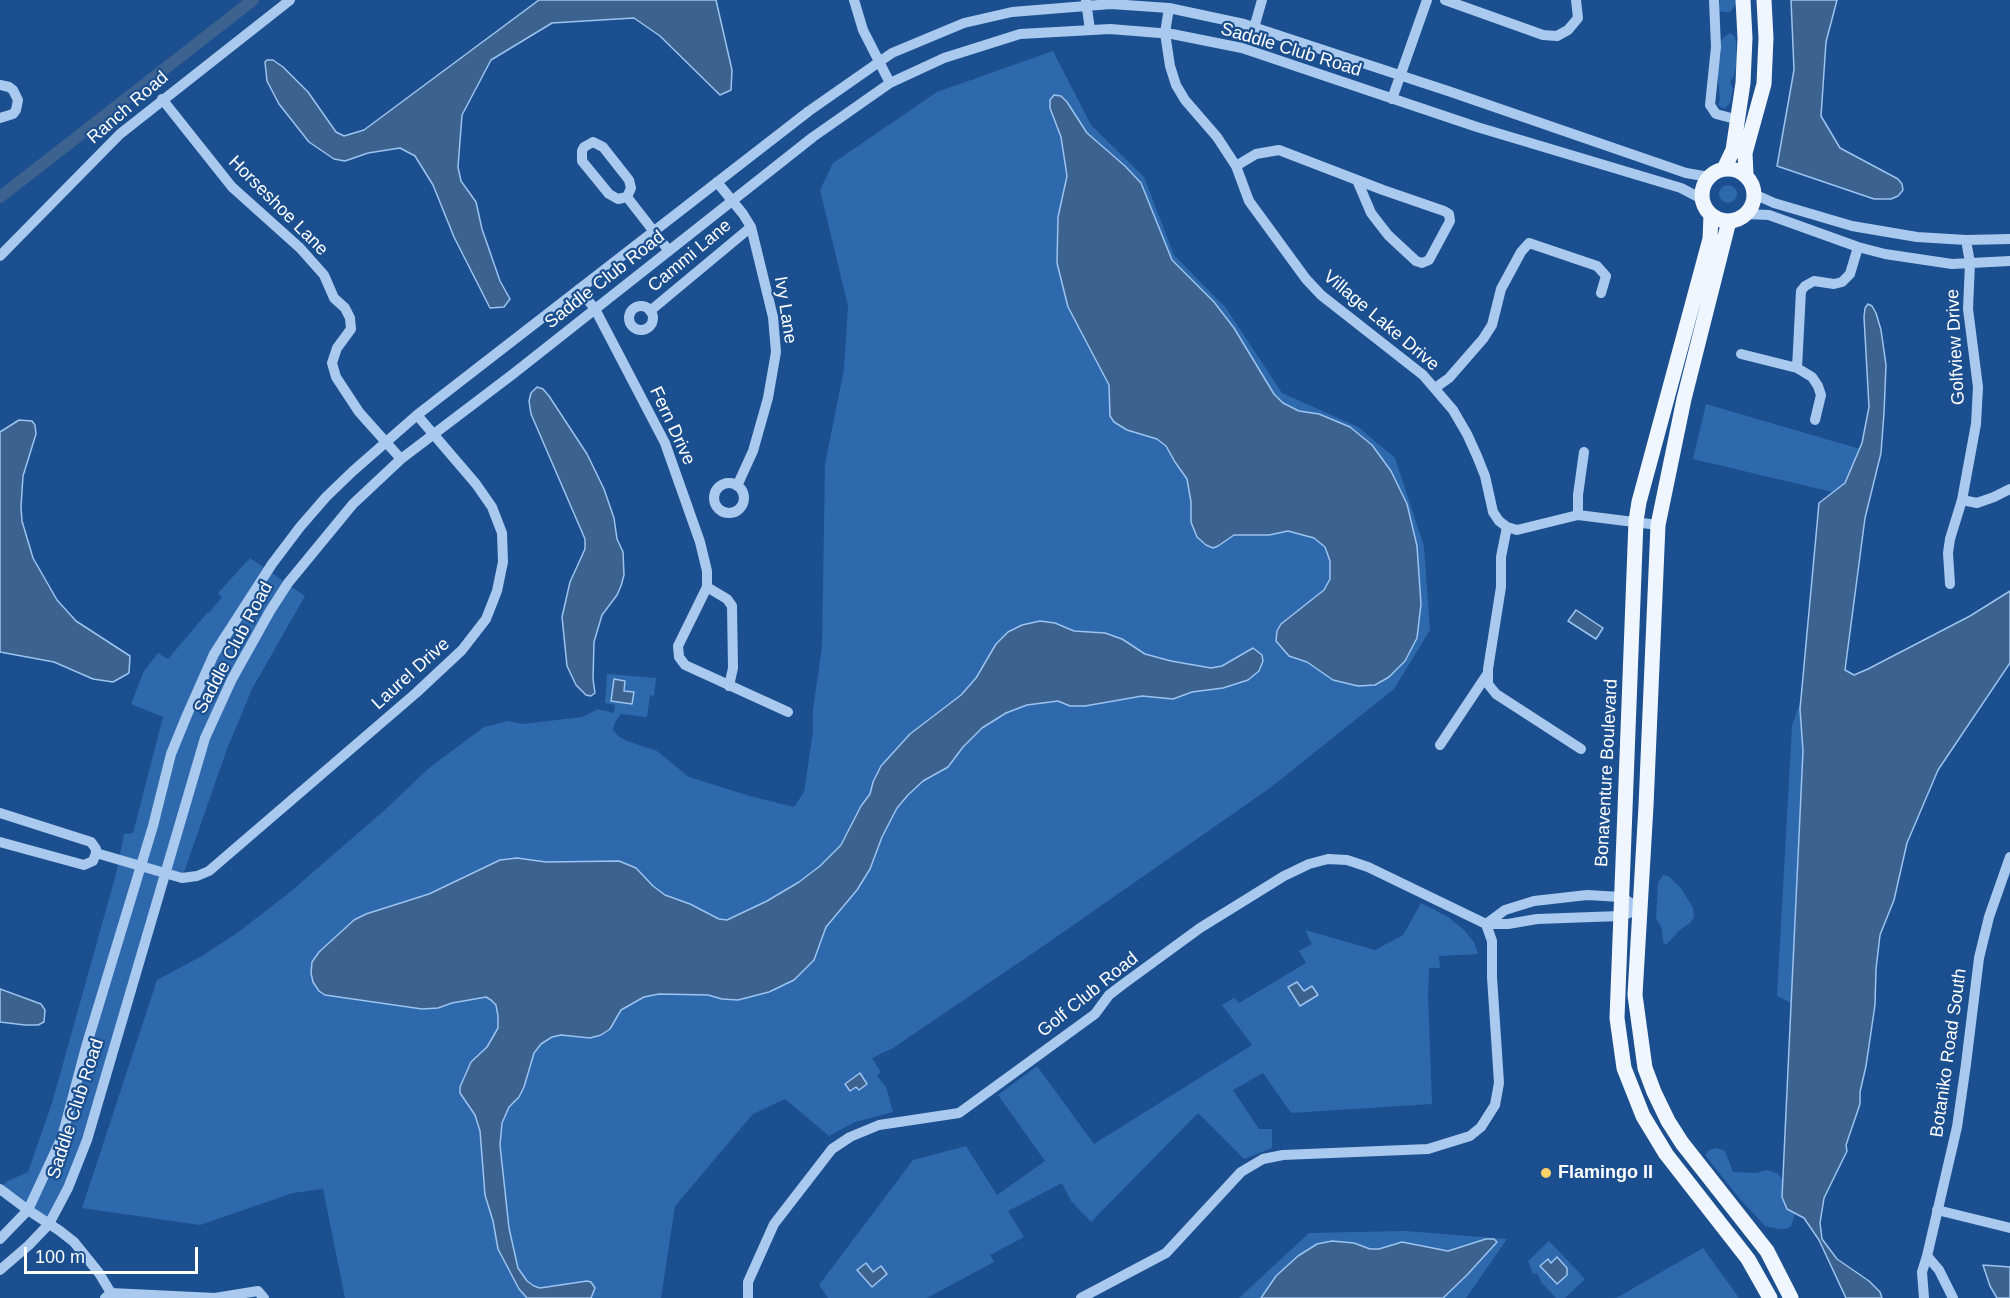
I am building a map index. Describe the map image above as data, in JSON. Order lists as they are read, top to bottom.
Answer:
{
  "streets": {
    "main road": ["Bonaventure Boulevard"],
    "street": [
      "Saddle Club Road",
      "Ranch Road",
      "Horseshoe Lane",
      "Cammi Lane",
      "Ivy Lane",
      "Village Lake Drive",
      "Golfview Drive",
      "Fern Drive",
      "Laurel Drive",
      "Golf Club Road",
      "Botaniko Road South"
    ]
  },
  "crossings": [
    ["Saddle Club Road", "Horseshoe Lane"],
    ["Saddle Club Road", "Ivy Lane"],
    ["Saddle Club Road", "Village Lake Drive"],
    ["Saddle Club Road", "Fern Drive"],
    ["Saddle Club Road", "Laurel Drive"],
    ["Saddle Club Road", "Bonaventure Boulevard"],
    ["Ranch Road", "Horseshoe Lane"],
    ["Cammi Lane", "Ivy Lane"],
    ["Bonaventure Boulevard", "Golf Club Road"]
  ],
  "places": ["Flamingo II"],
  "scale_bar": "100 m"
}
